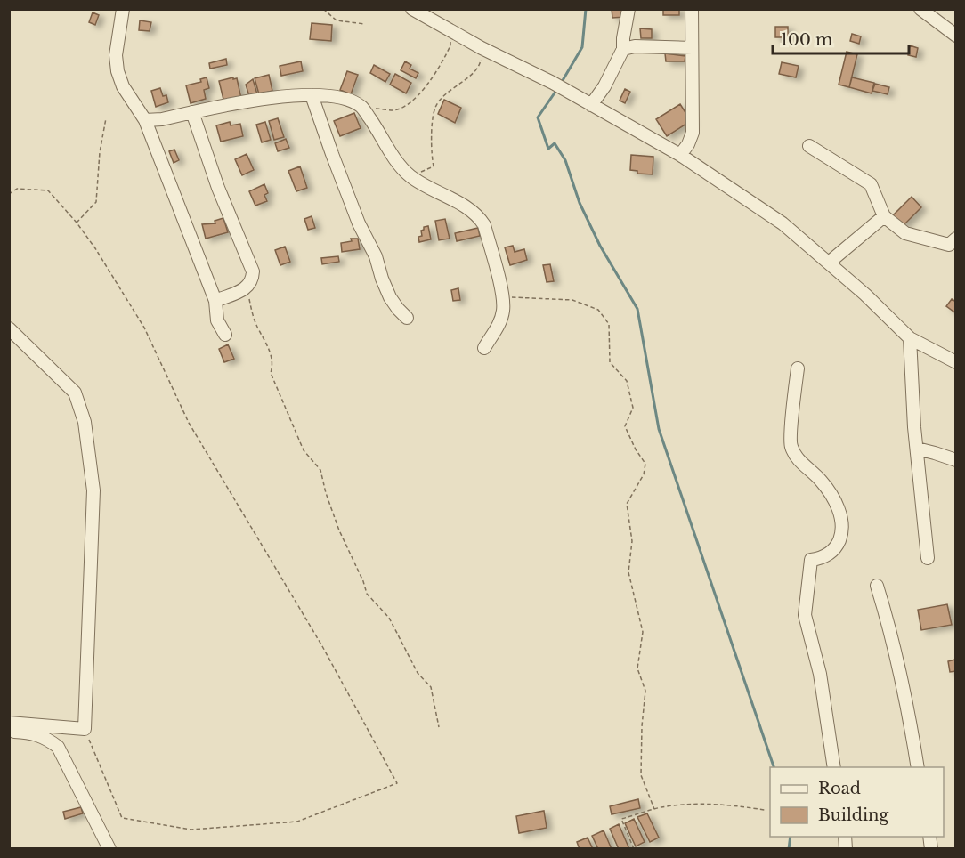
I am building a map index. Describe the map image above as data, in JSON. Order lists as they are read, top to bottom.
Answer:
{
  "legend": ["Road", "Building"],
  "scale_bar": "100 m"
}
